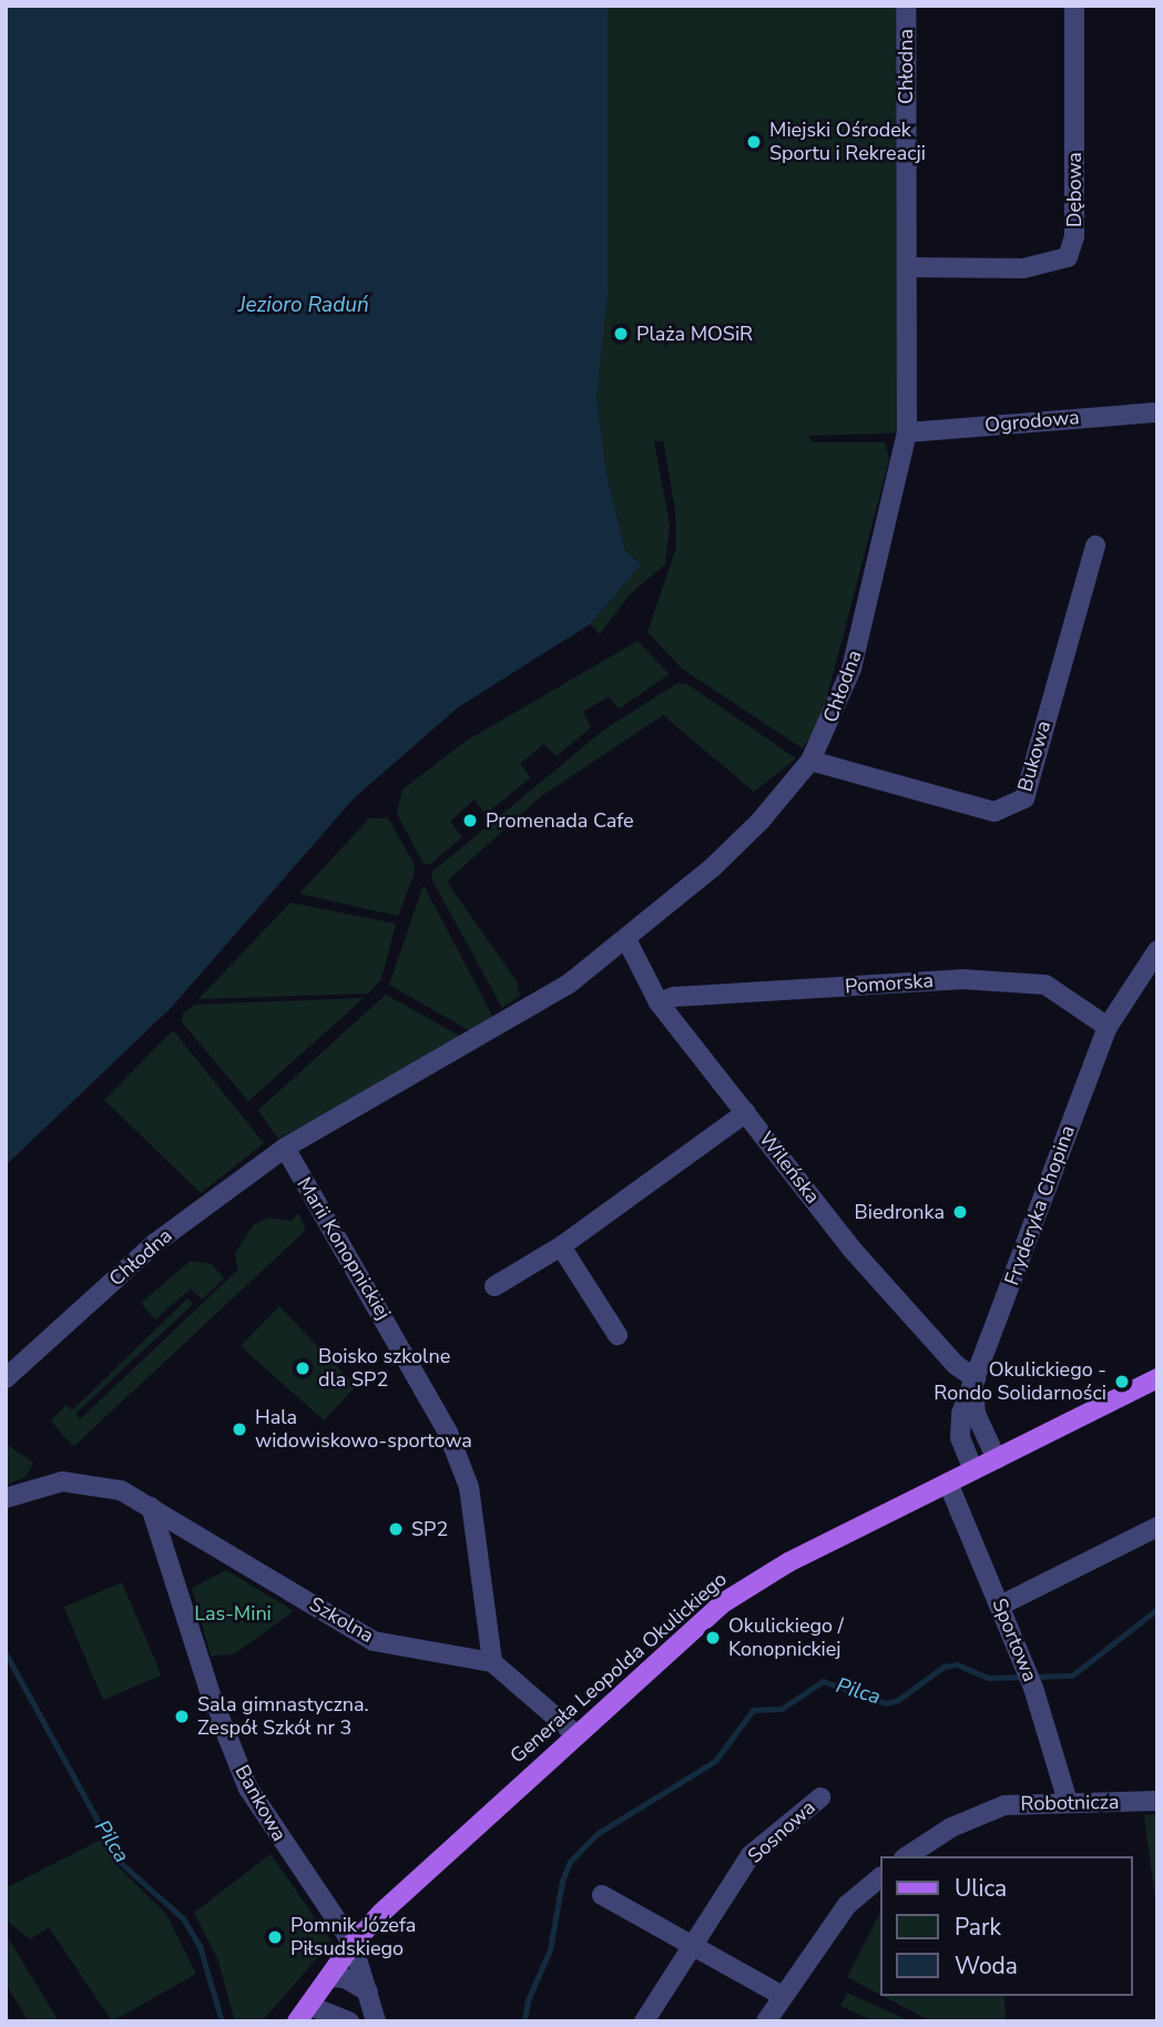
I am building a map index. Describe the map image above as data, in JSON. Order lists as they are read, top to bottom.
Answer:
{
  "streets": {
    "main road": ["Generała Leopolda Okulickiego"],
    "street": [
      "Chłodna",
      "Dębowa",
      "Ogrodowa",
      "Bukowa",
      "Pomorska",
      "Wileńska",
      "Fryderyka Chopina",
      "Marii Konopnickiej",
      "Szkolna",
      "Sportowa",
      "Bankowa",
      "Robotnicza",
      "Sosnowa"
    ]
  },
  "crossings": [
    ["Chłodna", "Dębowa"],
    ["Chłodna", "Ogrodowa"],
    ["Chłodna", "Bukowa"],
    ["Chłodna", "Wileńska"],
    ["Chłodna", "Marii Konopnickiej"],
    ["Pomorska", "Wileńska"],
    ["Pomorska", "Fryderyka Chopina"],
    ["Wileńska", "Fryderyka Chopina"],
    ["Fryderyka Chopina", "Generała Leopolda Okulickiego"],
    ["Marii Konopnickiej", "Szkolna"],
    ["Szkolna", "Bankowa"],
    ["Sportowa", "Generała Leopolda Okulickiego"],
    ["Sportowa", "Robotnicza"],
    ["Generała Leopolda Okulickiego", "Bankowa"]
  ],
  "water": ["Jezioro Raduń", "Pilca"],
  "parks": ["Las-Mini"],
  "places": [
    "Miejski Ośrodek Sportu i Rekreacji",
    "Plaża MOSiR",
    "Promenada Cafe",
    "Biedronka",
    "Boisko szkolne dla SP2",
    "Okulickiego - Rondo Solidarności",
    "Hala widowiskowo-sportowa",
    "SP2",
    "Okulickiego / Konopnickiej",
    "Sala gimnastyczna. Zespół Szkół nr 3",
    "Pomnik Józefa Piłsudskiego"
  ],
  "legend": ["Ulica", "Park", "Woda"]
}
